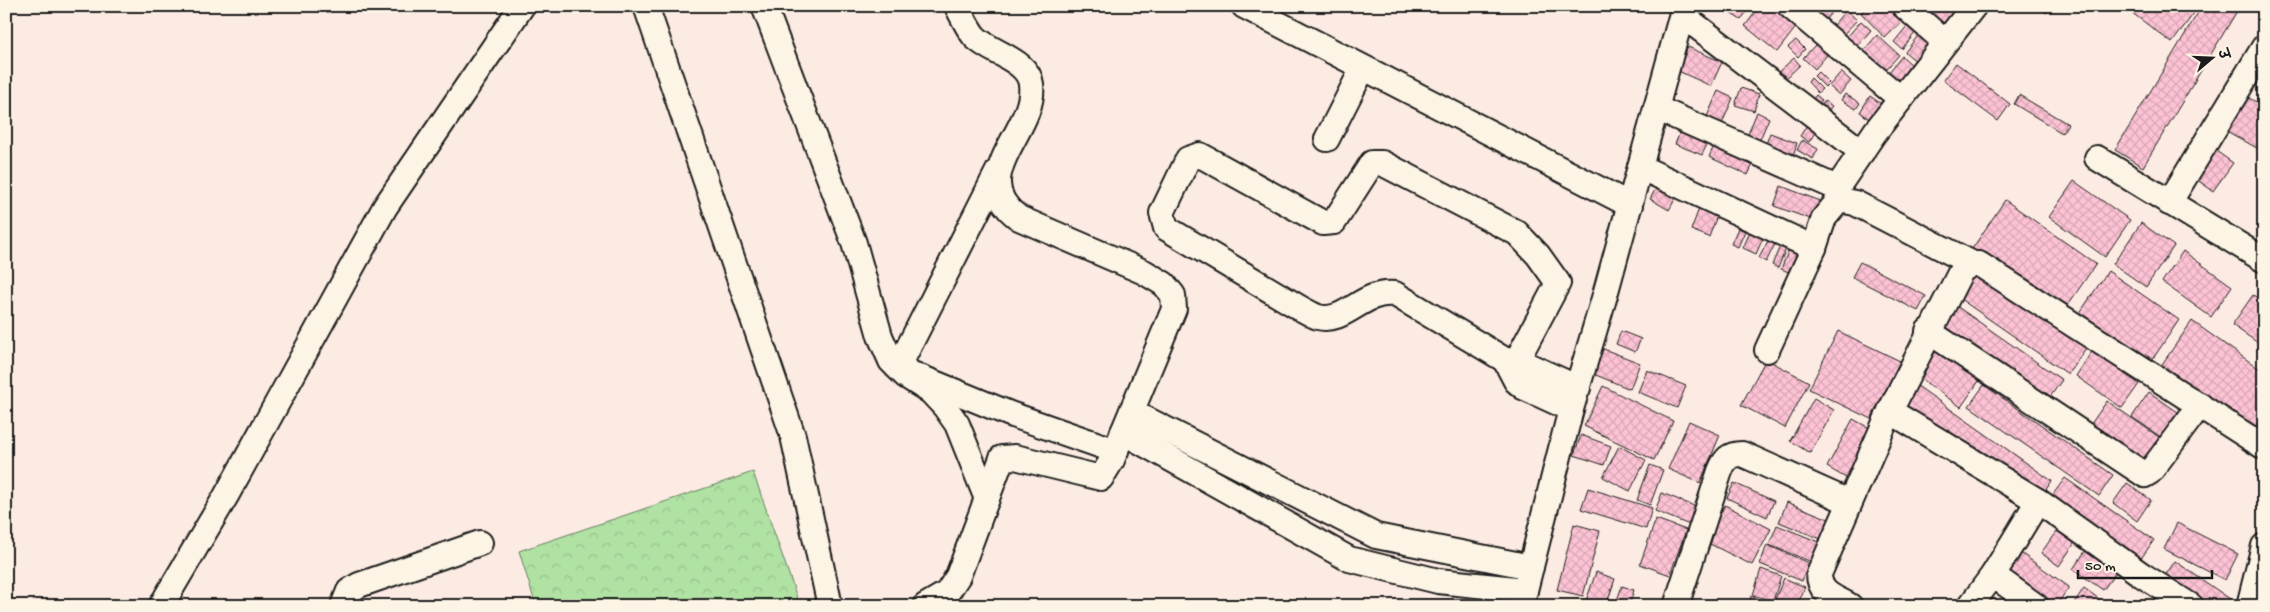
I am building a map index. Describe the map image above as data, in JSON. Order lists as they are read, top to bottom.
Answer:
{
  "scale_bar": "50 m",
  "north": "right"
}
